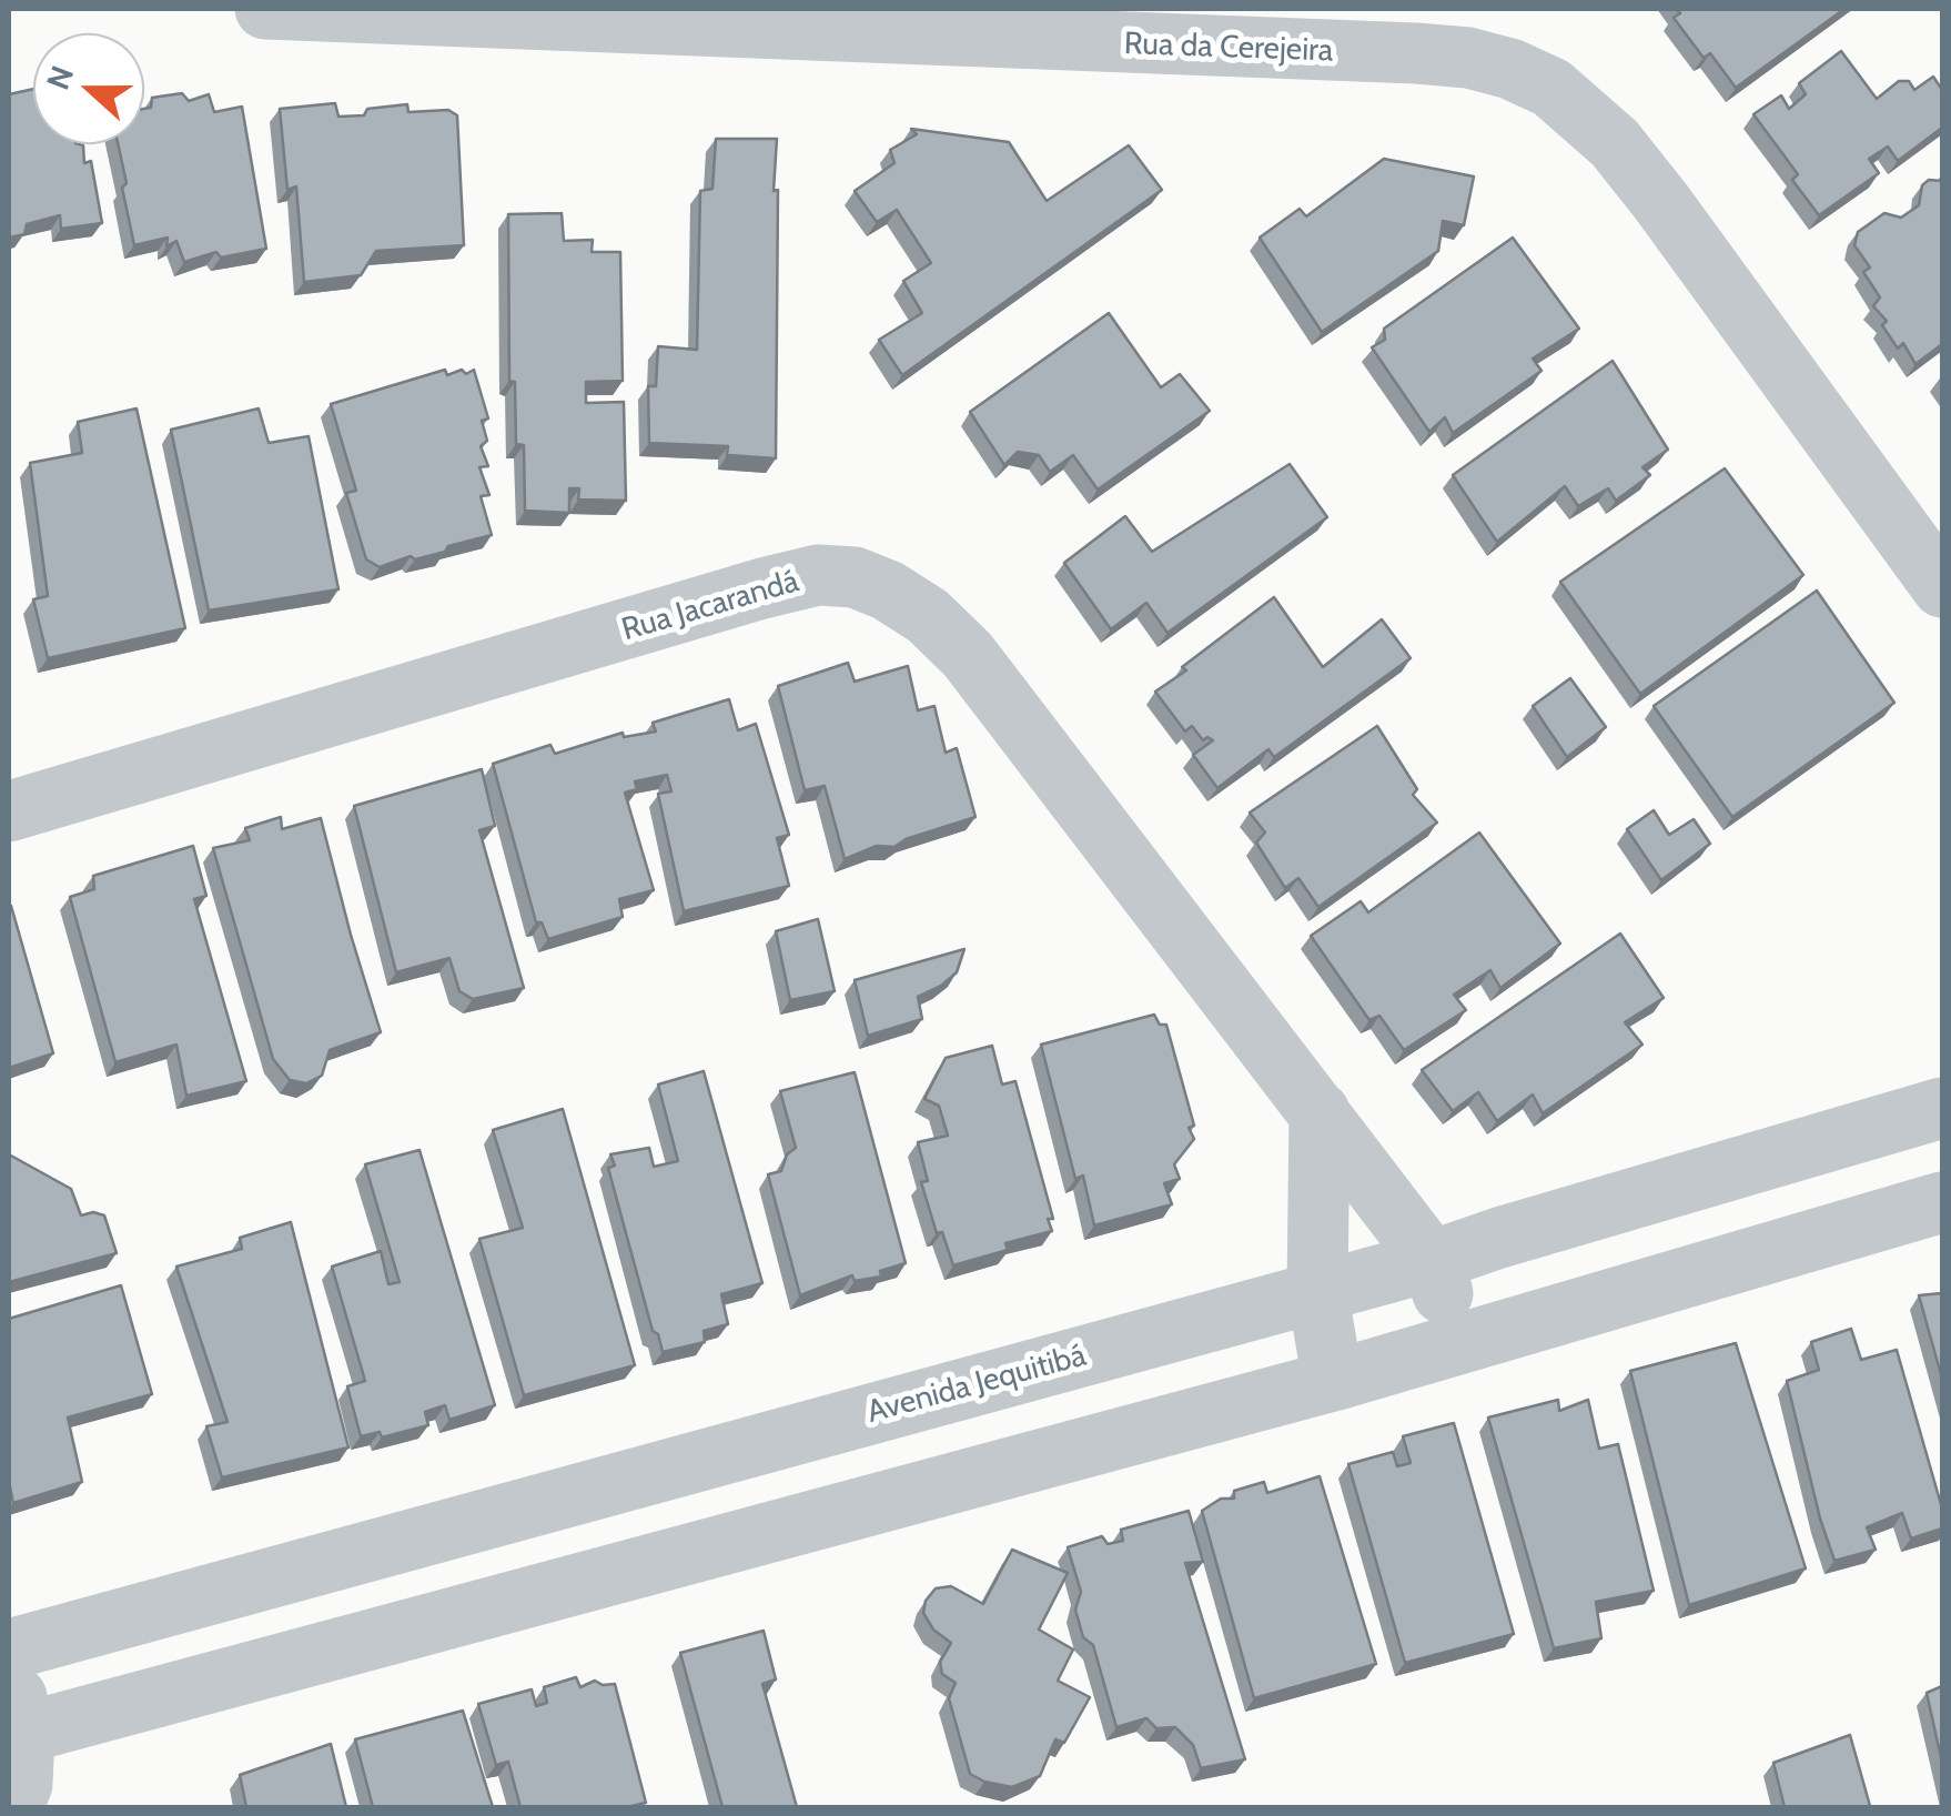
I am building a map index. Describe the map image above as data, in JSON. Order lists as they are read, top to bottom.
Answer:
{
  "streets": {
    "street": ["Rua da Cerejeira", "Rua Jacarandá", "Avenida Jequitibá"]
  },
  "crossings": [
    ["Rua Jacarandá", "Avenida Jequitibá"]
  ],
  "north": "left"
}
